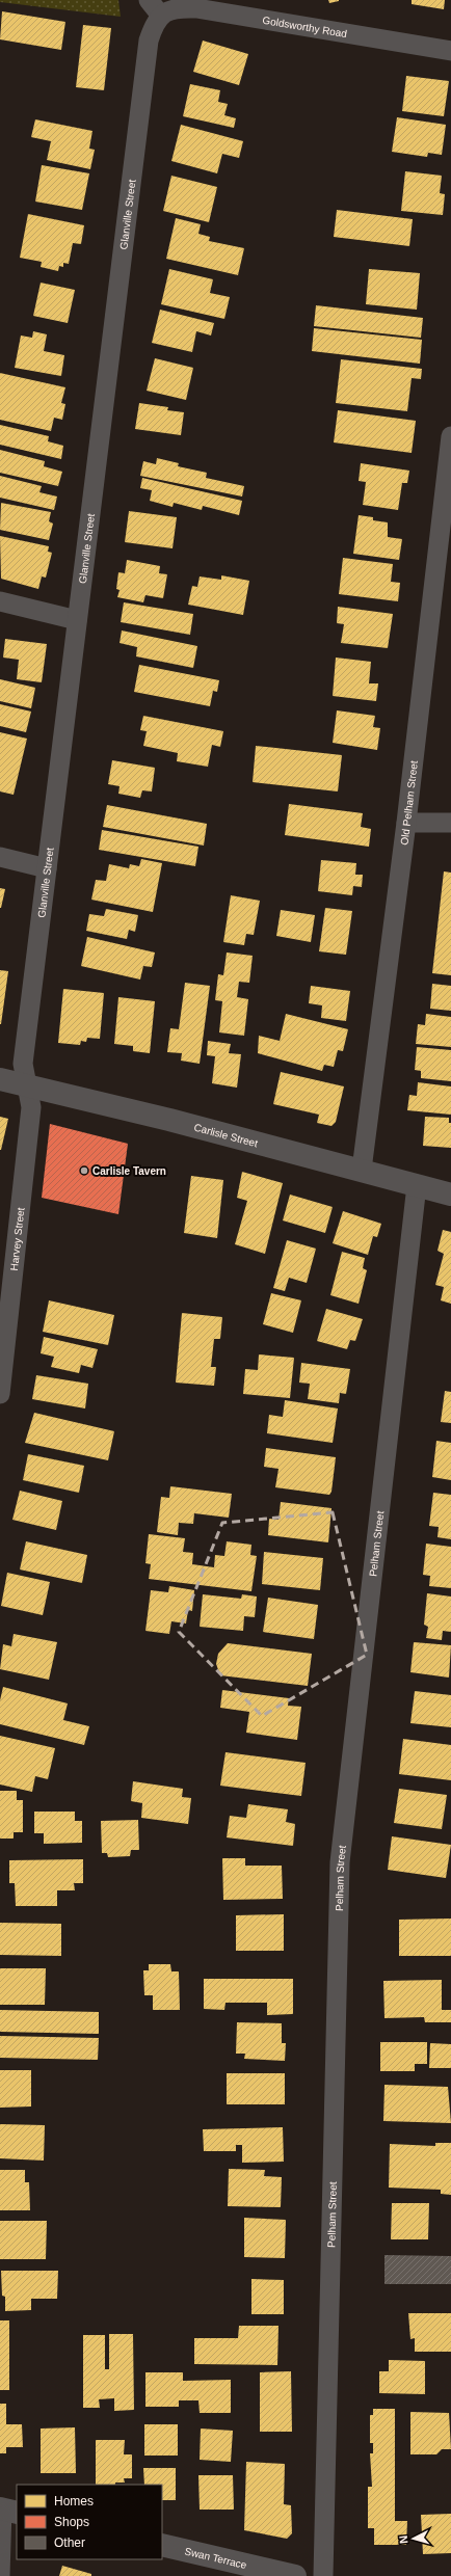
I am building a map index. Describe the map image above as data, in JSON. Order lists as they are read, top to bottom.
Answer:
{
  "streets": {
    "street": [
      "Goldsworthy Road",
      "Glanville Street",
      "Old Pelham Street",
      "Carlisle Street",
      "Harvey Street",
      "Pelham Street",
      "Swan Terrace"
    ]
  },
  "crossings": [
    ["Goldsworthy Road", "Glanville Street"],
    ["Glanville Street", "Carlisle Street"],
    ["Glanville Street", "Harvey Street"],
    ["Old Pelham Street", "Carlisle Street"],
    ["Carlisle Street", "Harvey Street"],
    ["Carlisle Street", "Pelham Street"]
  ],
  "places": ["Carlisle Tavern"],
  "legend": ["Homes", "Shops", "Other"],
  "north": "left"
}
